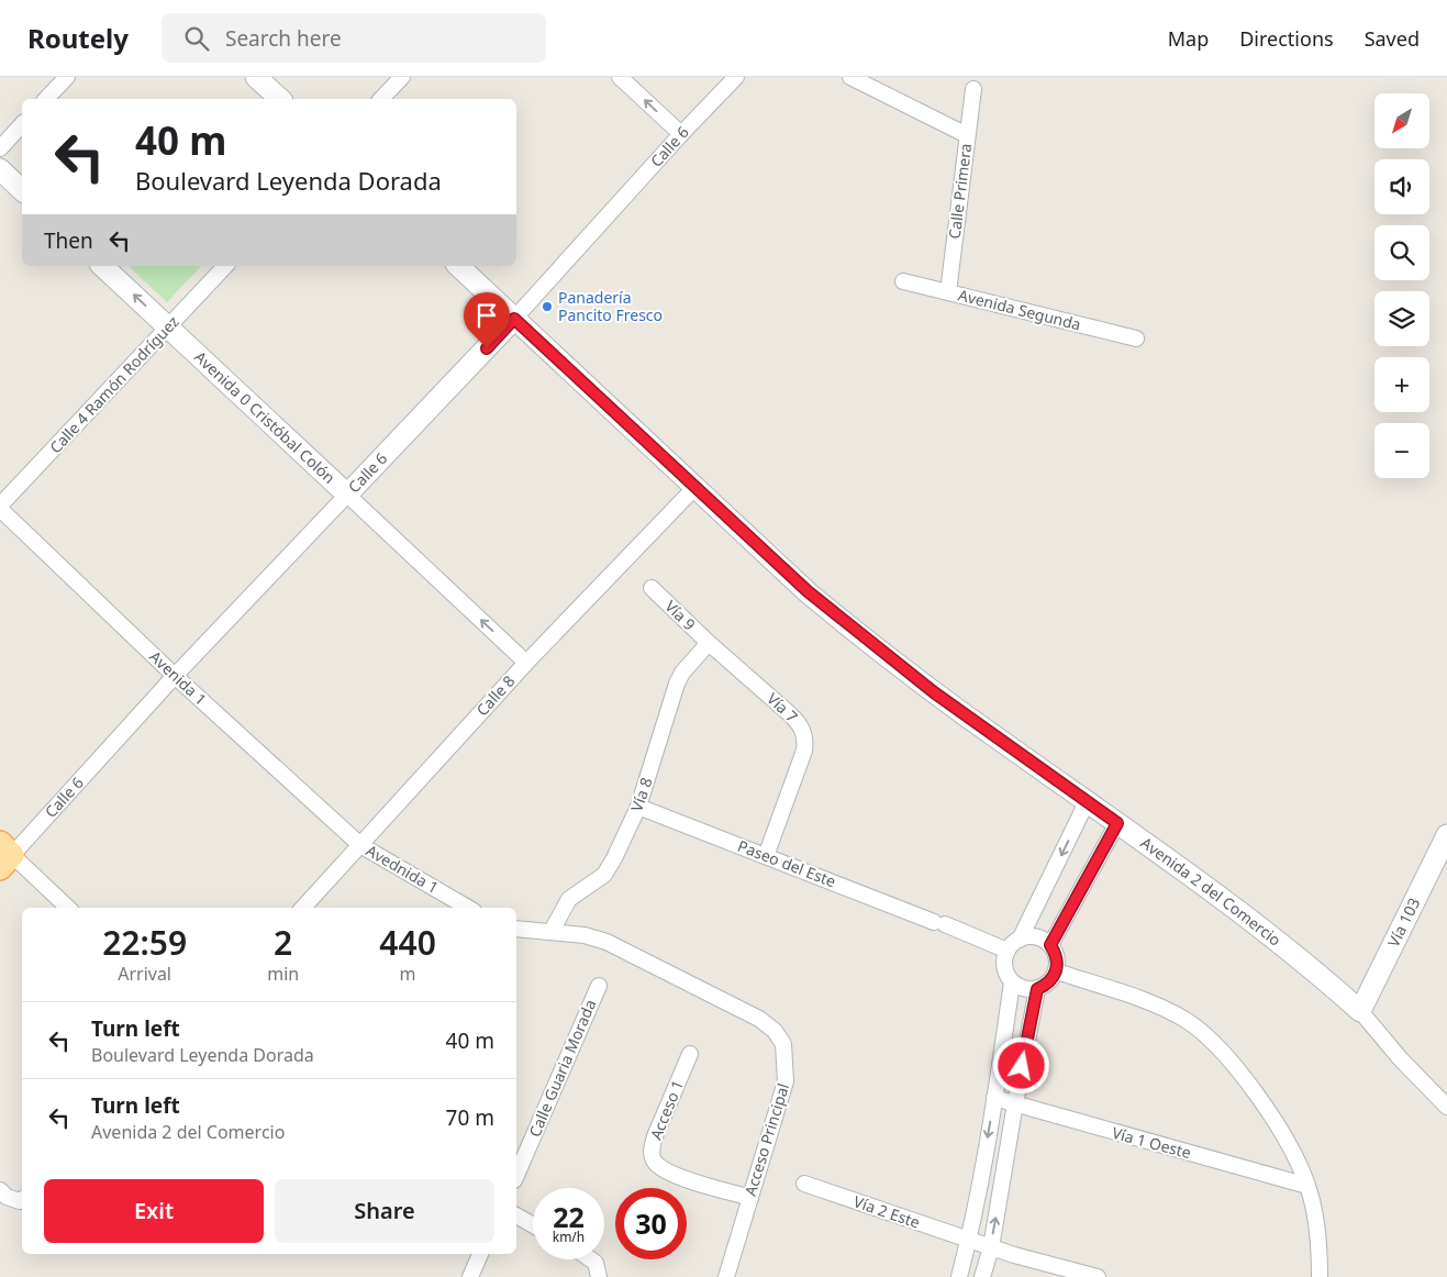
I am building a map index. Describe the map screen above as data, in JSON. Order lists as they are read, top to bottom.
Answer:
{
  "streets": {
    "main road": [
      "Calle 6",
      "Avenida 0 Cristóbal Colón",
      "Avenida 2 del Comercio",
      "Vía 103"
    ],
    "street": [
      "Calle Primera",
      "Avenida Segunda",
      "Calle 4 Ramón Rodríguez",
      "Vía 9",
      "Avenida 1",
      "Calle 8",
      "Vía 7",
      "Vía 8",
      "Paseo del Este",
      "Avednida 1",
      "Calle Guaria Morada",
      "Acceso 1",
      "Acceso Principal",
      "Vía 1 Oeste",
      "Vía 2 Este"
    ]
  },
  "crossings": [
    ["Calle 6", "Avenida 0 Cristóbal Colón"],
    ["Calle 6", "Avenida 1"],
    ["Calle 6", "Avenida 2 del Comercio"],
    ["Calle Primera", "Avenida Segunda"],
    ["Calle 4 Ramón Rodríguez", "Avenida 0 Cristóbal Colón"],
    ["Calle 4 Ramón Rodríguez", "Avenida 1"],
    ["Avenida 0 Cristóbal Colón", "Calle 8"],
    ["Vía 9", "Vía 7"],
    ["Vía 9", "Vía 8"],
    ["Avenida 1", "Calle 8"],
    ["Avenida 1", "Avednida 1"],
    ["Calle 8", "Avednida 1"],
    ["Calle 8", "Avenida 2 del Comercio"],
    ["Vía 7", "Vía 8"],
    ["Vía 7", "Paseo del Este"],
    ["Vía 8", "Paseo del Este"],
    ["Vía 8", "Acceso Principal"],
    ["Avenida 2 del Comercio", "Vía 103"],
    ["Acceso 1", "Acceso Principal"]
  ],
  "one_way": ["Avenida 0 Cristóbal Colón"],
  "places": ["Panadería Pancito Fresco"],
  "north": "bottom left",
  "page": {
    "header": "Routely",
    "search": "Search here",
    "nav": ["Map", "Directions", "Saved"],
    "map_buttons": ["+", "−"],
    "turn": ["40 m", "Boulevard Leyenda Dorada"],
    "then": "Then",
    "eta": [
      "22:59",
      "Arrival",
      "2",
      "min",
      "440",
      "m"
    ],
    "list": [
      {
        "name": "Turn left",
        "note": "Boulevard Leyenda Dorada",
        "value": "40 m"
      },
      {
        "name": "Turn left",
        "note": "Avenida 2 del Comercio",
        "value": "70 m"
      }
    ],
    "buttons": ["Exit", "Share"],
    "speed": "22 km/h",
    "limit": "30"
  }
}
